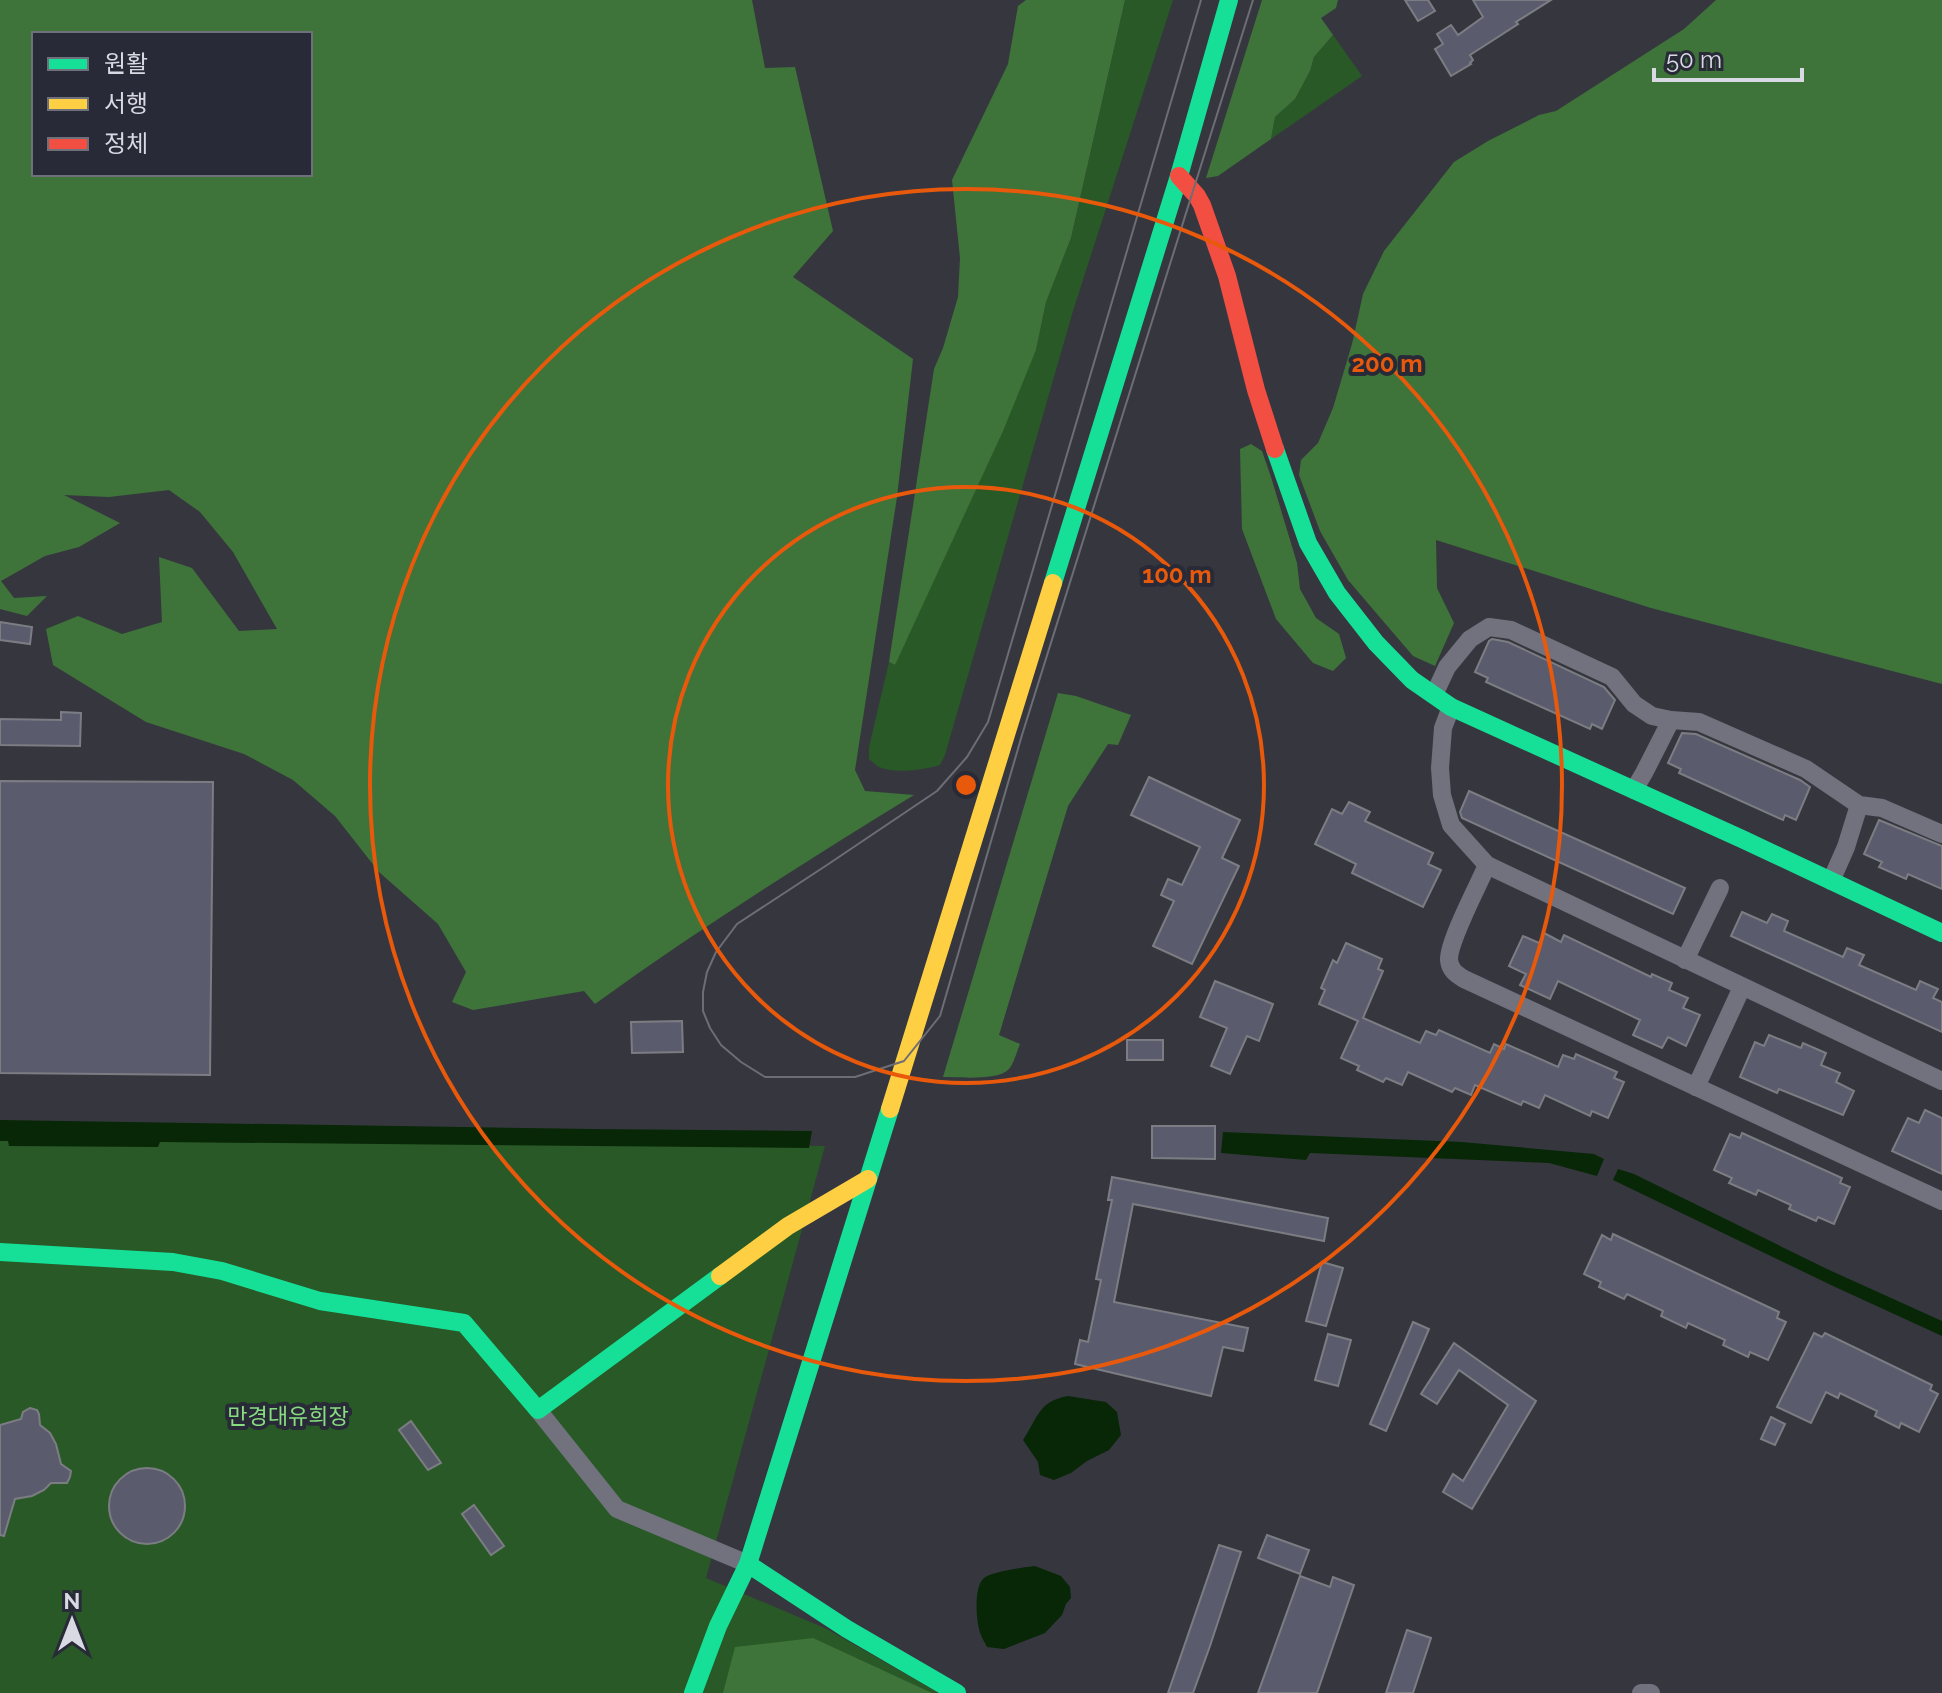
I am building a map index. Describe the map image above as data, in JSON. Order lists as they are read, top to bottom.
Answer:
{
  "parks": ["만경대유희장"],
  "legend": ["원활", "서행", "정체"],
  "scale_bar": "50 m",
  "north": "top",
  "rings": ["200 m", "100 m"]
}
